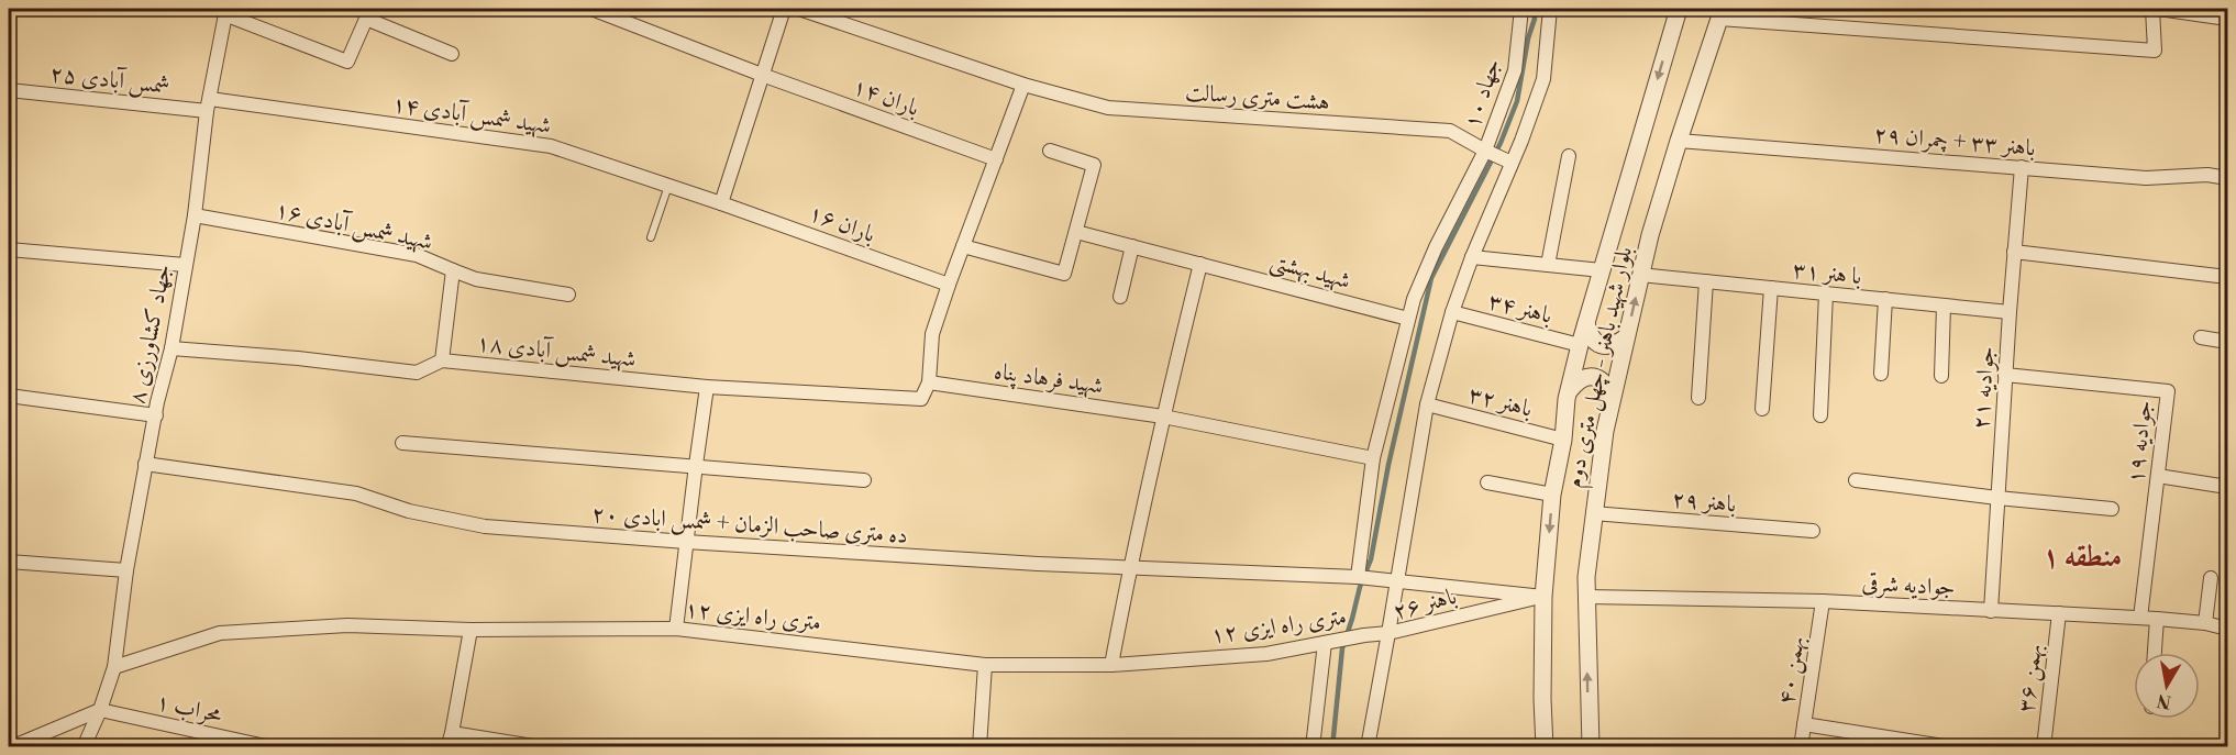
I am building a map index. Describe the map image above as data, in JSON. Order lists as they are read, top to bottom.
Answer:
{
  "streets": {
    "street": [
      "شمس آبادی ۲۵",
      "جهاد ۱۰",
      "باران ۱۴",
      "هشت متری رسالت",
      "شهید شمس آبادی ۱۴",
      "باهنر ۳۳ + چمران ۲۹",
      "باران ۱۶",
      "شهید شمس آبادی ۱۶",
      "شهید بهشتی",
      "با هنر ۳۱",
      "باهنر ۳۴",
      "جهاد کشاورزی ۸",
      "شهید شمس آبادی ۱۸",
      "بلوار شهید باهنر - چهل متری دوم",
      "شهید فرهاد پناه",
      "جوادیه ۲۱",
      "باهنر ۳۲",
      "جوادیه ۱۹",
      "باهنر ۲۹",
      "ده متری صاحب الزمان + شمس ابادی ۲۰",
      "جوادیه شرقی",
      "باهنر ۲۶",
      "۱۲ متری راه ایزی",
      "بهمن ۴۰",
      "بهمن ۳۶",
      "محراب ۱"
    ]
  },
  "crossings": [
    ["شمس آبادی ۲۵", "شهید شمس آبادی ۱۴"],
    ["شمس آبادی ۲۵", "جهاد کشاورزی ۸"],
    ["جهاد ۱۰", "هشت متری رسالت"],
    ["جهاد ۱۰", "شهید بهشتی"],
    ["جهاد ۱۰", "شهید فرهاد پناه"],
    ["جهاد ۱۰", "ده متری صاحب الزمان + شمس ابادی ۲۰"],
    ["شهید شمس آبادی ۱۴", "باران ۱۶"],
    ["شهید شمس آبادی ۱۴", "جهاد کشاورزی ۸"],
    ["باهنر ۳۳ + چمران ۲۹", "بلوار شهید باهنر - چهل متری دوم"],
    ["باهنر ۳۳ + چمران ۲۹", "جوادیه ۲۱"],
    ["شهید شمس آبادی ۱۶", "جهاد کشاورزی ۸"],
    ["شهید شمس آبادی ۱۶", "شهید شمس آبادی ۱۸"],
    ["با هنر ۳۱", "بلوار شهید باهنر - چهل متری دوم"],
    ["با هنر ۳۱", "جوادیه ۲۱"],
    ["باهنر ۳۴", "بلوار شهید باهنر - چهل متری دوم"],
    ["جهاد کشاورزی ۸", "شهید شمس آبادی ۱۸"],
    ["جهاد کشاورزی ۸", "ده متری صاحب الزمان + شمس ابادی ۲۰"],
    ["جهاد کشاورزی ۸", "۱۲ متری راه ایزی"],
    ["جهاد کشاورزی ۸", "محراب ۱"],
    ["شهید شمس آبادی ۱۸", "شهید فرهاد پناه"],
    ["بلوار شهید باهنر - چهل متری دوم", "باهنر ۳۲"],
    ["بلوار شهید باهنر - چهل متری دوم", "باهنر ۲۹"],
    ["بلوار شهید باهنر - چهل متری دوم", "ده متری صاحب الزمان + شمس ابادی ۲۰"],
    ["بلوار شهید باهنر - چهل متری دوم", "جوادیه شرقی"],
    ["بلوار شهید باهنر - چهل متری دوم", "باهنر ۲۶"],
    ["جوادیه ۲۱", "جوادیه ۱۹"],
    ["جوادیه ۲۱", "جوادیه شرقی"],
    ["جوادیه ۱۹", "جوادیه شرقی"],
    ["ده متری صاحب الزمان + شمس ابادی ۲۰", "باهنر ۲۶"],
    ["جوادیه شرقی", "بهمن ۴۰"],
    ["جوادیه شرقی", "بهمن ۳۶"],
    ["باهنر ۲۶", "۱۲ متری راه ایزی"]
  ],
  "districts": ["منطقه ۱"],
  "north": "bottom"
}
